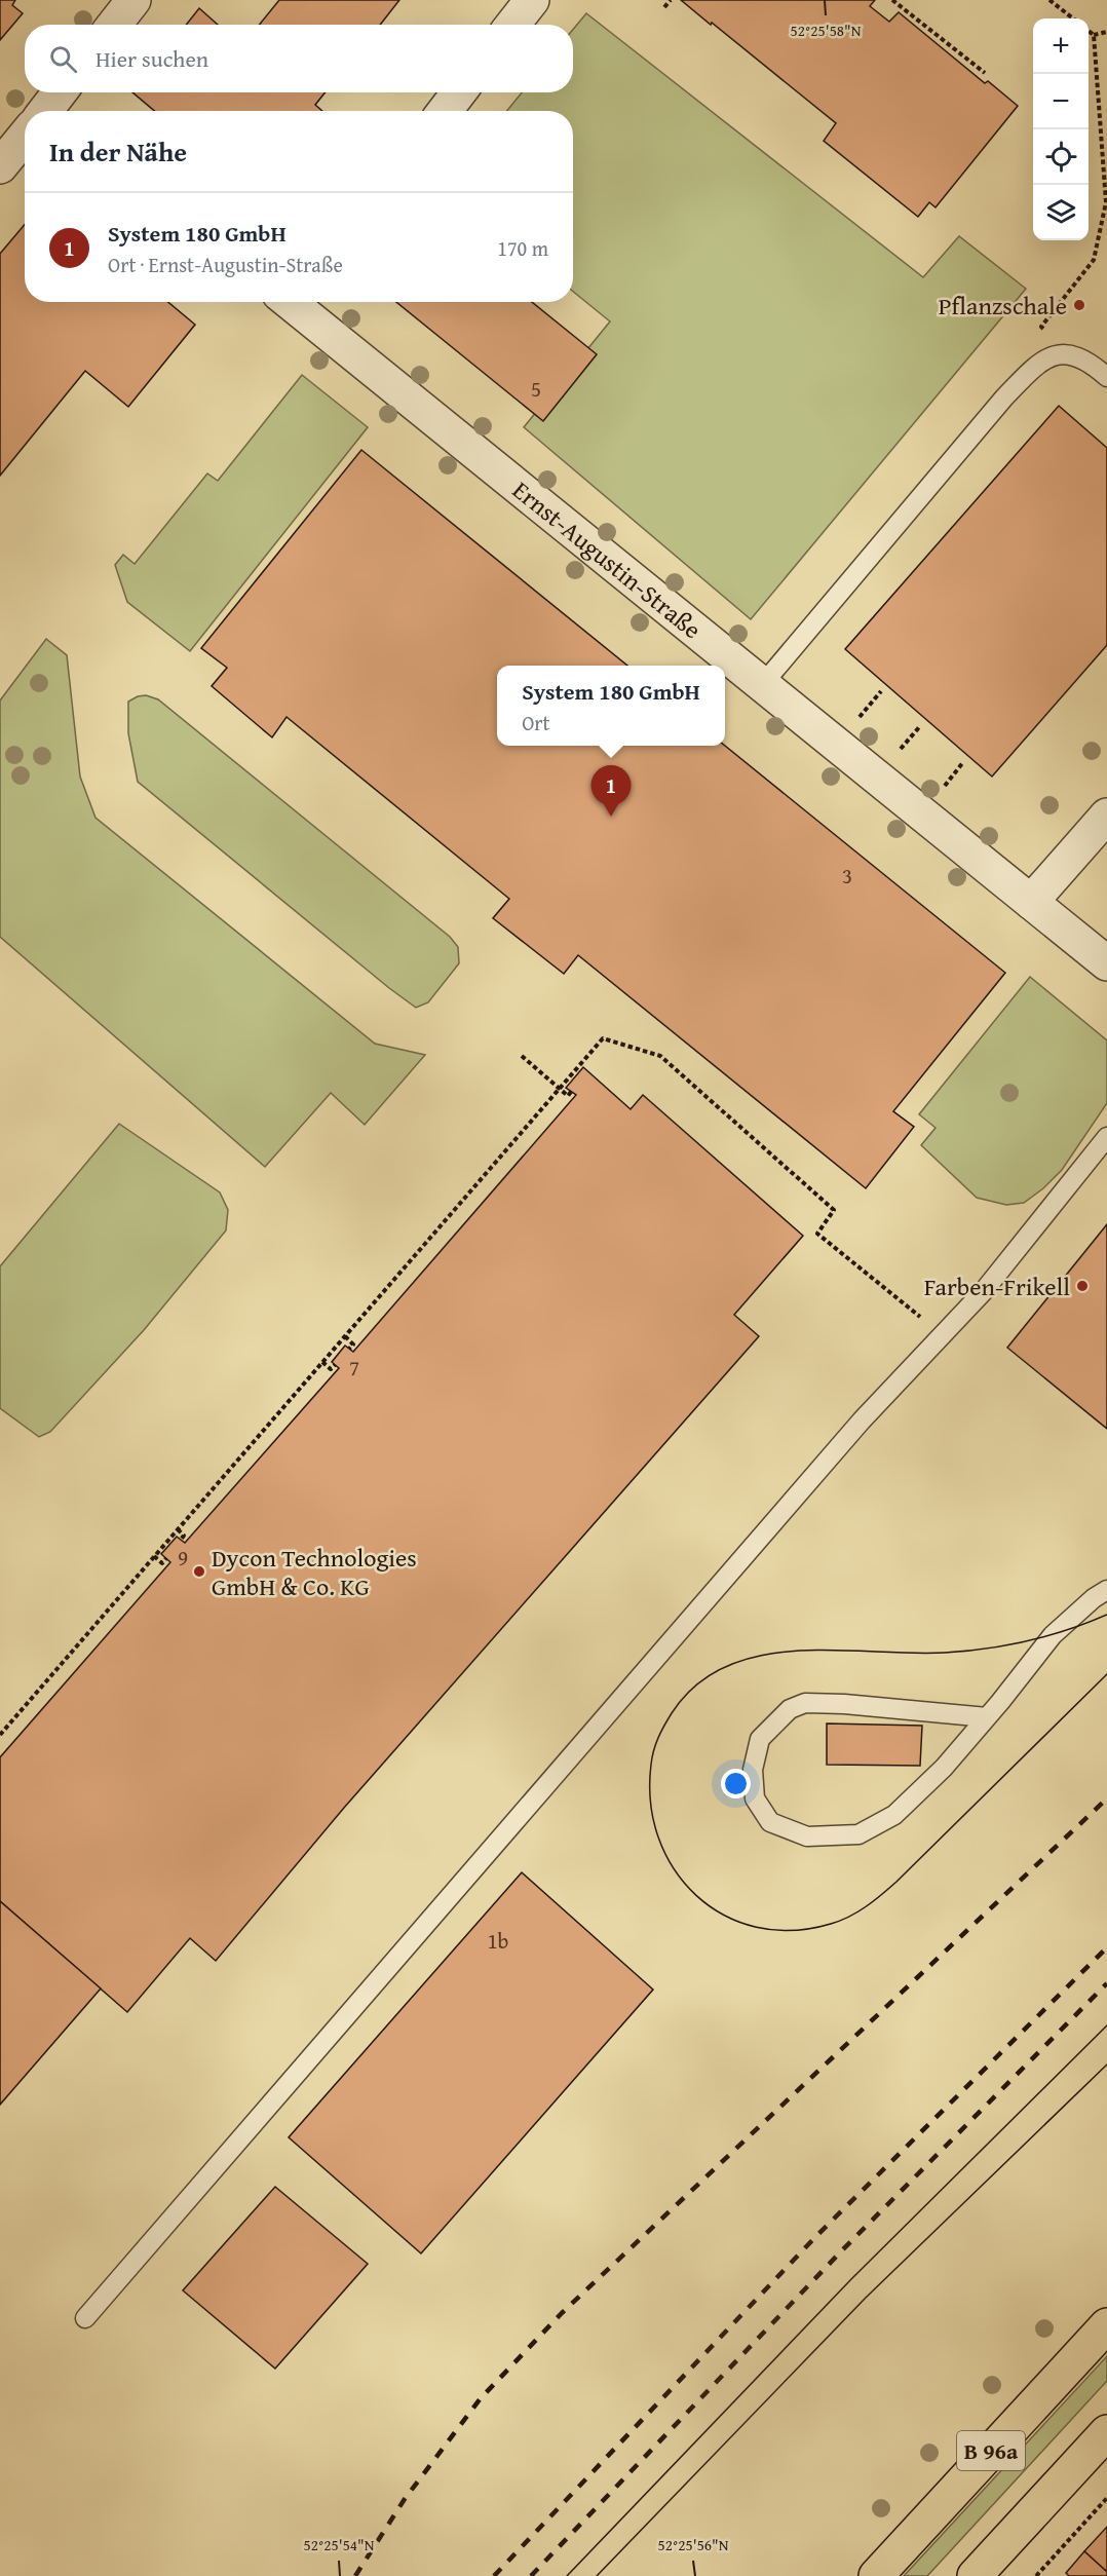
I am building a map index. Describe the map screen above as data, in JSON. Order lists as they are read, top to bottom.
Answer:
{
  "streets": {
    "main road": ["B 96a"],
    "street": ["Ernst-Augustin-Straße"]
  },
  "places": ["Pflanzschale", "Farben-Frikell", "Dycon Technologies GmbH & Co. KG"],
  "house_numbers": [
    "5",
    "3",
    "7",
    "9",
    "1b"
  ],
  "page": {
    "map_buttons": ["+", "−"],
    "search": "Hier suchen",
    "heading": "In der Nähe",
    "list": [
      {
        "mark": "1",
        "name": "System 180 GmbH",
        "note": "Ort · Ernst-Augustin-Straße",
        "value": "170 m"
      }
    ],
    "popup": ["System 180 GmbH", "Ort"],
    "pins": "1"
  },
  "coordinates": ["52°25'58\"N", "52°25'54\"N", "52°25'56\"N"]
}
